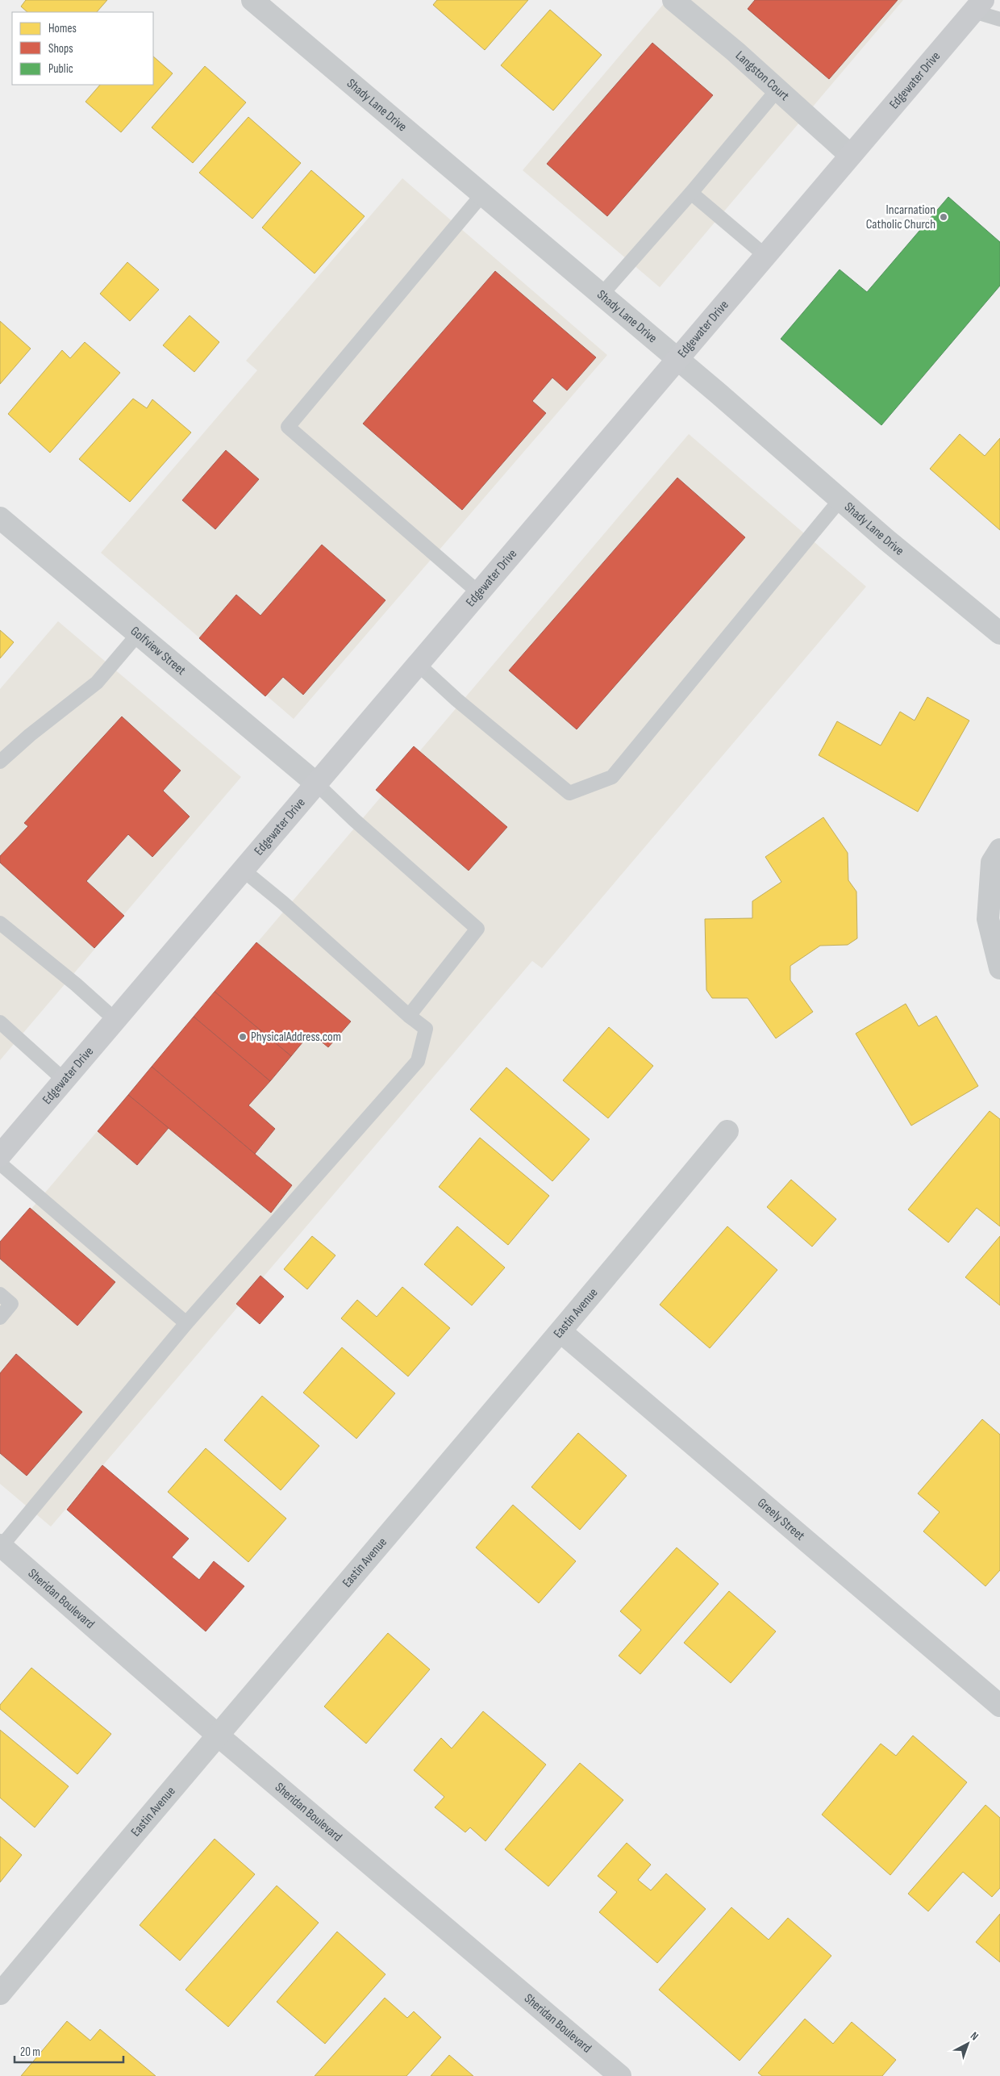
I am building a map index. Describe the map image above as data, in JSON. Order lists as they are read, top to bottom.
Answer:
{
  "streets": {
    "street": [
      "Langston Court",
      "Edgewater Drive",
      "Shady Lane Drive",
      "Golfview Street",
      "Eastin Avenue",
      "Greely Street",
      "Sheridan Boulevard"
    ]
  },
  "crossings": [
    ["Langston Court", "Edgewater Drive"],
    ["Edgewater Drive", "Shady Lane Drive"],
    ["Edgewater Drive", "Golfview Street"],
    ["Eastin Avenue", "Greely Street"],
    ["Eastin Avenue", "Sheridan Boulevard"]
  ],
  "places": ["Incarnation Catholic Church", "PhysicalAddress.com"],
  "legend": ["Homes", "Shops", "Public"],
  "scale_bar": "20 m",
  "north": "top right"
}
